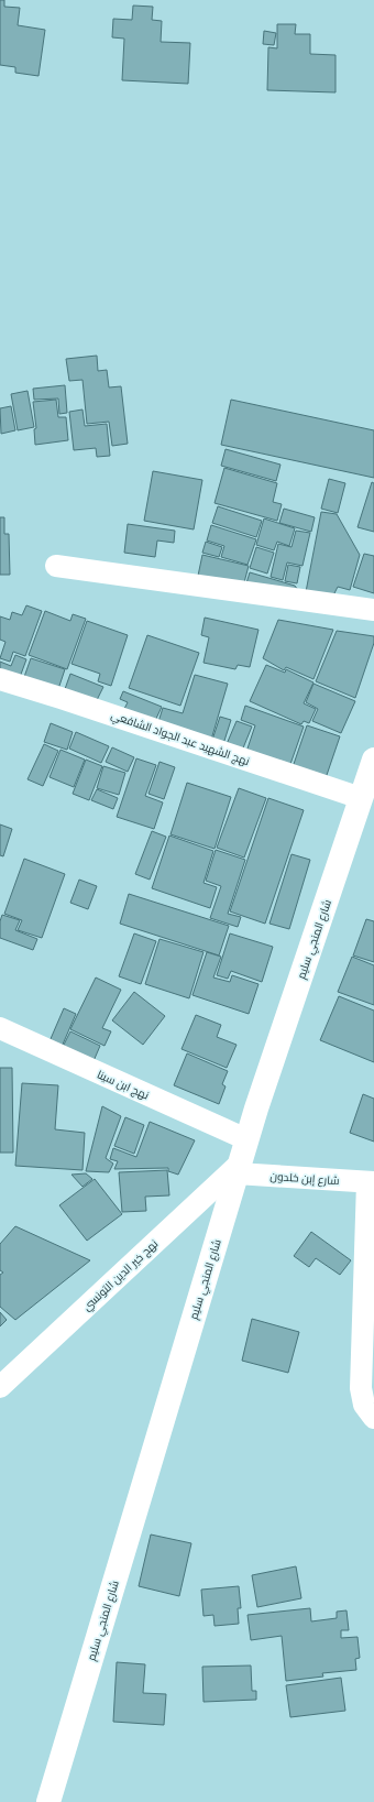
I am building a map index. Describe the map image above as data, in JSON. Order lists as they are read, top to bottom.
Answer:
{
  "streets": {
    "street": [
      "نهج الشهيد عبد الجواد الشافعي",
      "شارع المنجي سليم",
      "نهج ابن سينا",
      "شارع إبن خلدون",
      "نهج خير الدين التونسي"
    ]
  },
  "crossings": [
    ["نهج الشهيد عبد الجواد الشافعي", "شارع المنجي سليم"],
    ["شارع المنجي سليم", "نهج ابن سينا"],
    ["شارع المنجي سليم", "شارع إبن خلدون"],
    ["شارع المنجي سليم", "نهج خير الدين التونسي"],
    ["شارع إبن خلدون", "نهج خير الدين التونسي"]
  ]
}
